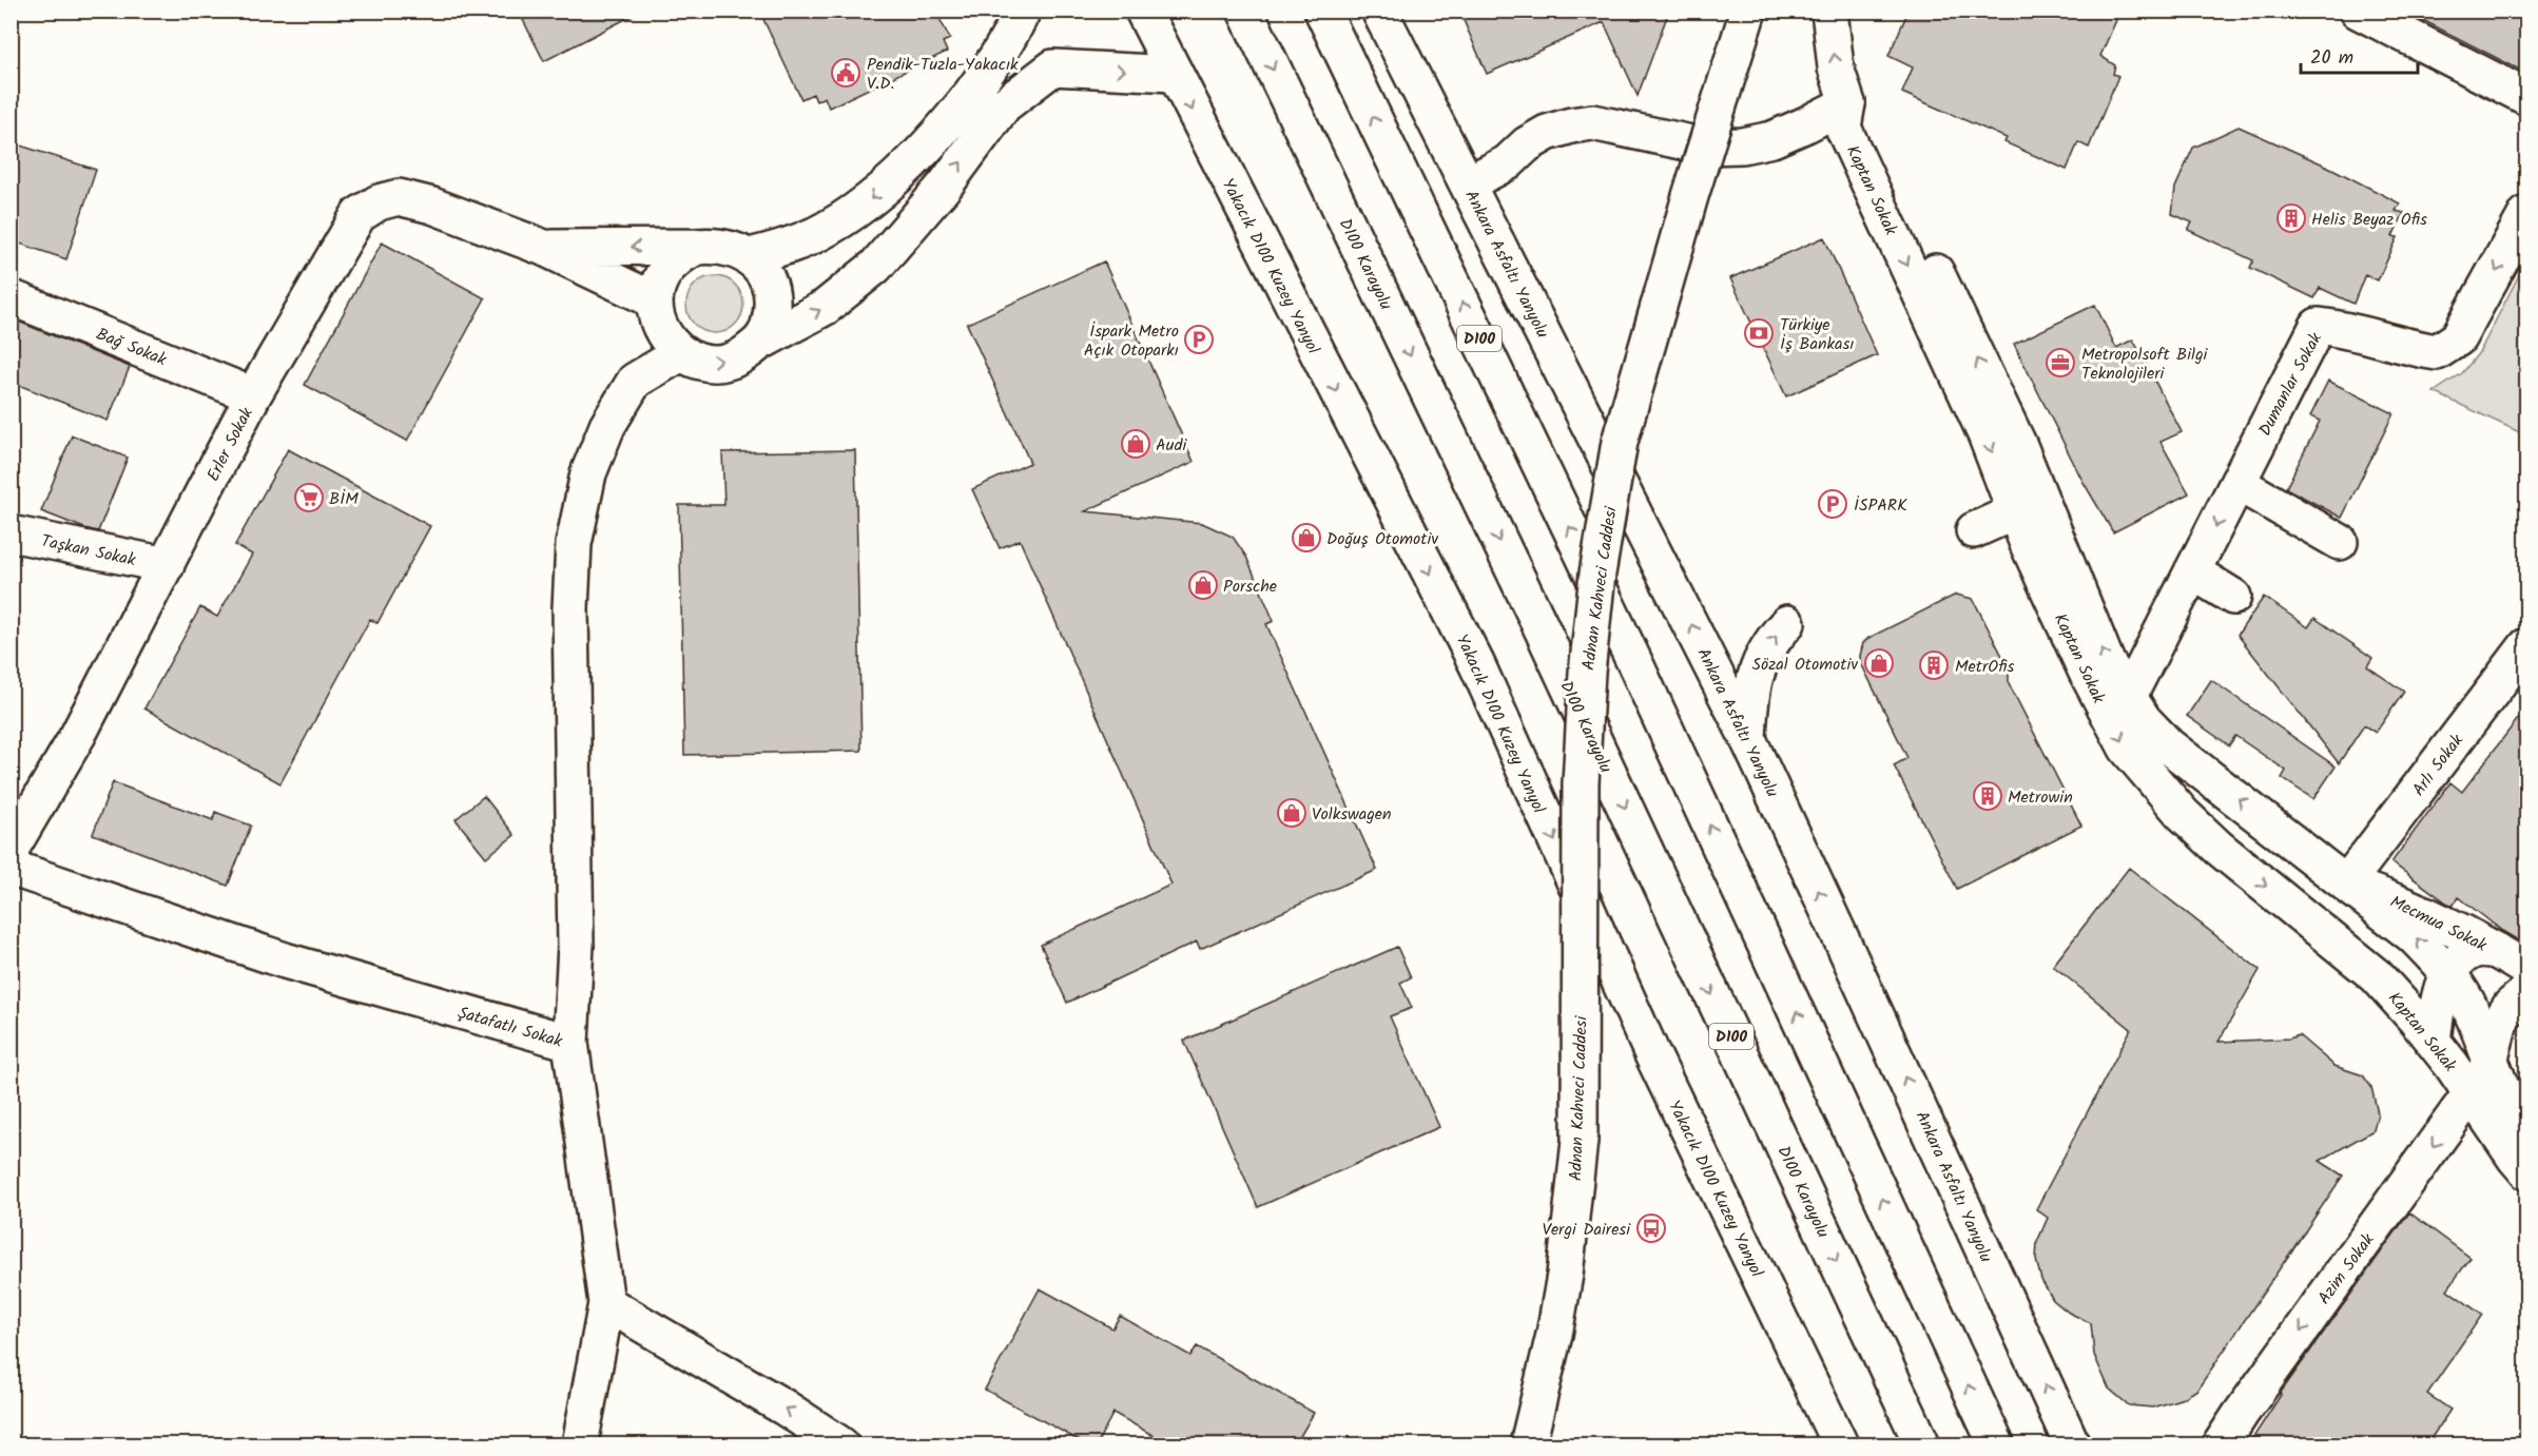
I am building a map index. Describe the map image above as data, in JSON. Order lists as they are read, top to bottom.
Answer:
{
  "streets": {
    "main road": [
      "Kaptan Sokak",
      "D100 Karayolu",
      "Ankara Asfaltı Yanyolu",
      "Yakacık D100 Kuzey Yanyol",
      "D100",
      "Bağ Sokak",
      "Dumanlar Sokak",
      "Erler Sokak",
      "Taşkan Sokak",
      "Adnan Kahveci Caddesi",
      "Arlı Sokak",
      "Mecmua Sokak",
      "Şatafatlı Sokak",
      "Azim Sokak"
    ]
  },
  "crossings": [
    ["Kaptan Sokak", "Dumanlar Sokak"],
    ["Kaptan Sokak", "Arlı Sokak"],
    ["Kaptan Sokak", "Mecmua Sokak"],
    ["Kaptan Sokak", "Azim Sokak"],
    ["Bağ Sokak", "Erler Sokak"],
    ["Erler Sokak", "Taşkan Sokak"],
    ["Arlı Sokak", "Mecmua Sokak"]
  ],
  "one_way": ["Dumanlar Sokak", "Azim Sokak"],
  "places": {
    "public building": ["Pendik-Tuzla-Yakacık V.D."],
    "building": ["Helis Beyaz Ofis", "MetrOfis", "Metrowin"],
    "bank": ["Türkiye İş Bankası"],
    "parking": ["İspark Metro Açık Otoparkı", "İSPARK"],
    "office": ["Metropolsoft Bilgi Teknolojileri"],
    "shop": [
      "Audi",
      "Doğuş Otomotiv",
      "Porsche",
      "Sözal Otomotiv",
      "Volkswagen"
    ],
    "supermarket": ["BİM"],
    "bus stop": ["Vergi Dairesi"]
  },
  "scale_bar": "20 m"
}
